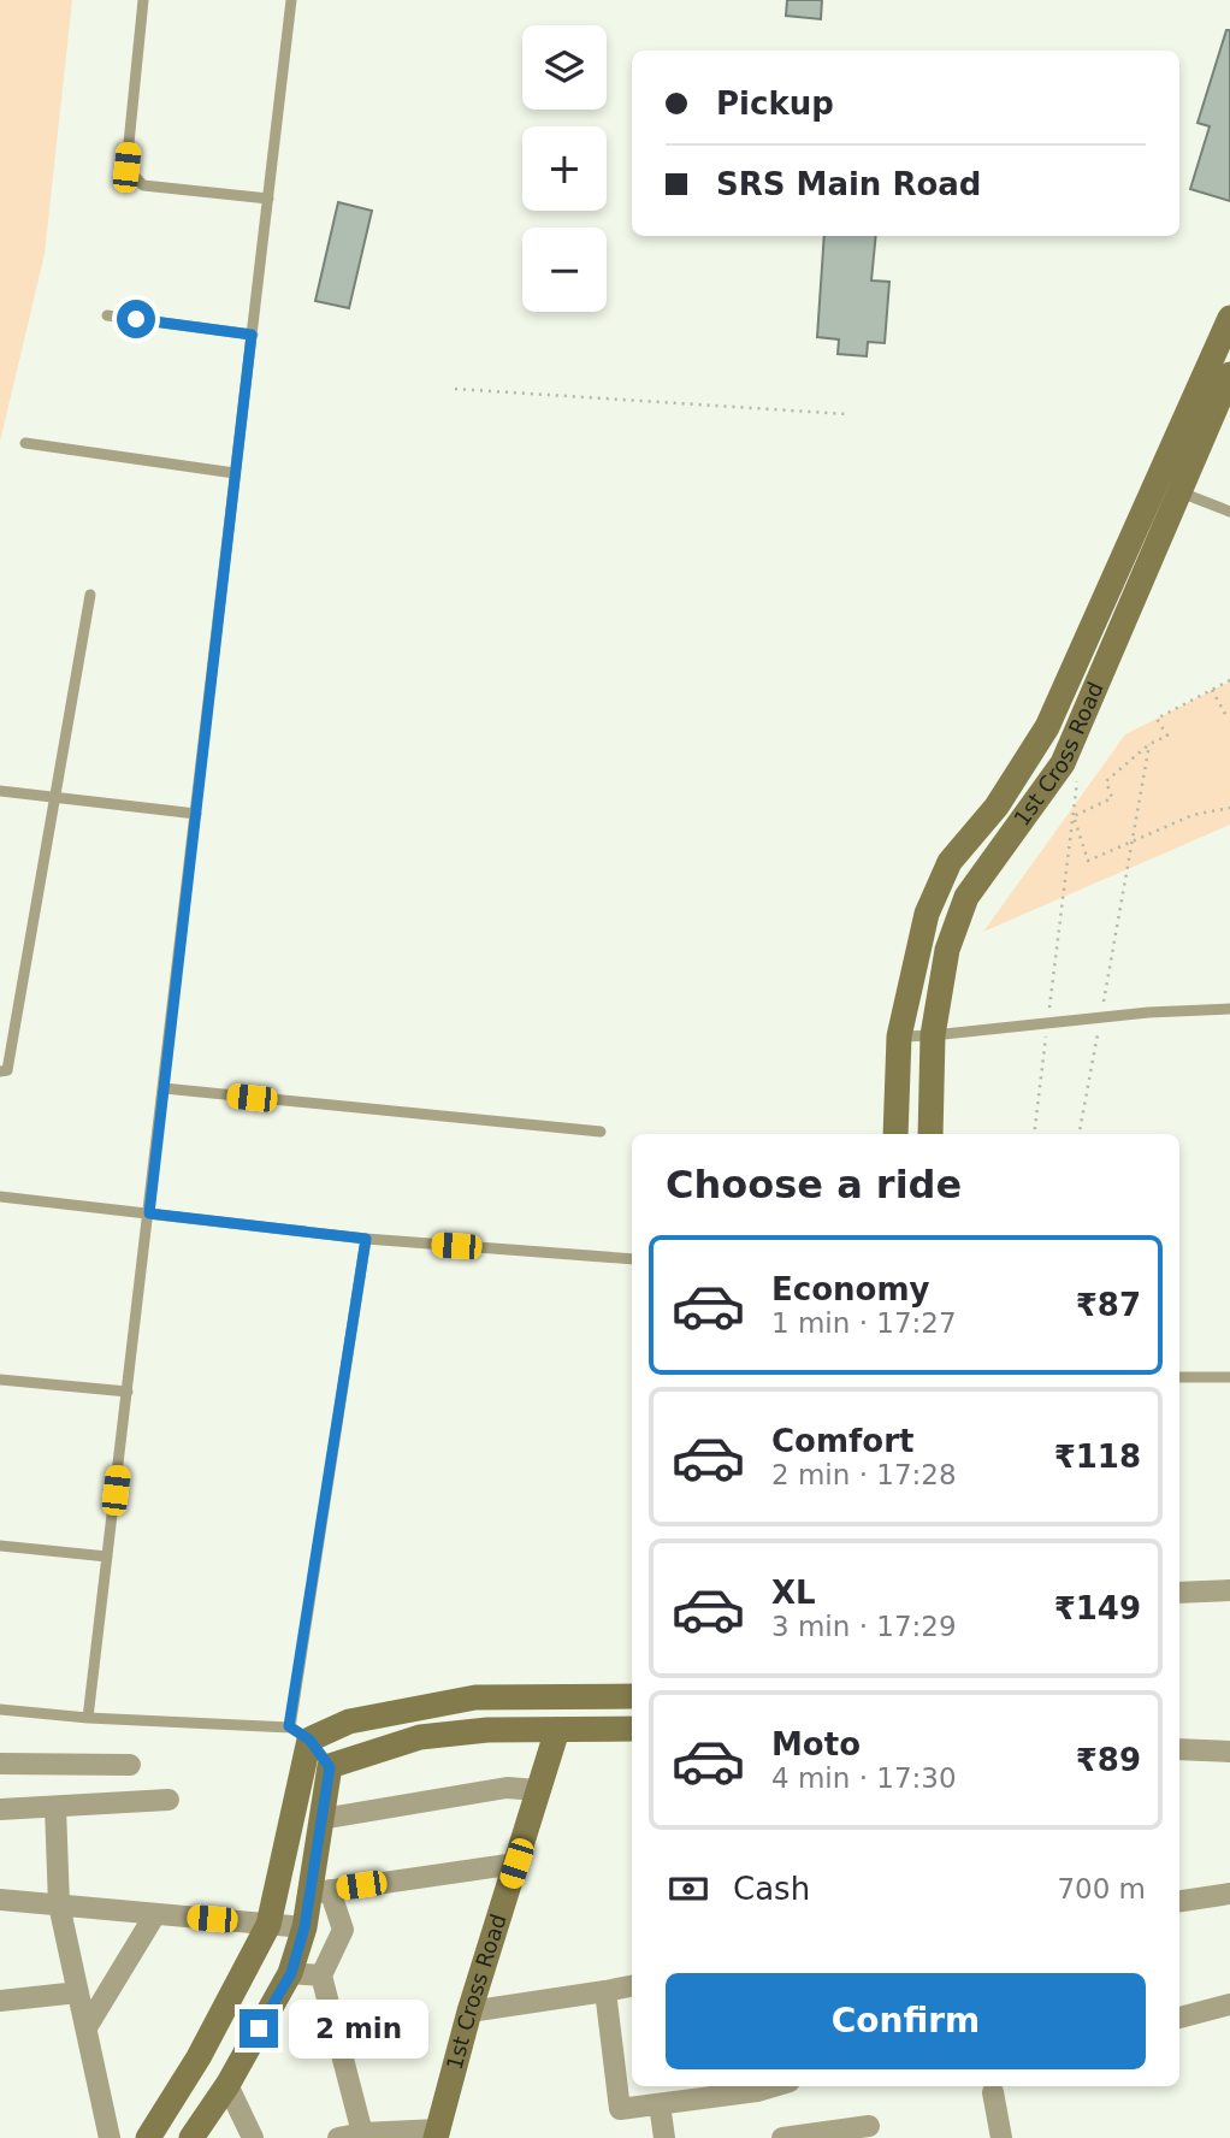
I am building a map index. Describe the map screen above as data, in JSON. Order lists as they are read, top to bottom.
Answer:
{
  "streets": {
    "street": ["1st Cross Road"]
  },
  "page": {
    "map_buttons": ["+", "−"],
    "banner": ["Pickup", "SRS Main Road"],
    "heading": "Choose a ride",
    "list": [
      {
        "name": "Economy",
        "note": "1 min · 17:27",
        "value": "₹87"
      },
      {
        "name": "Comfort",
        "note": "2 min · 17:28",
        "value": "₹118"
      },
      {
        "name": "XL",
        "note": "3 min · 17:29",
        "value": "₹149"
      },
      {
        "name": "Moto",
        "note": "4 min · 17:30",
        "value": "₹89"
      }
    ],
    "pay": ["Cash", "700 m"],
    "buttons": "Confirm",
    "bubble": "2 min"
  }
}
